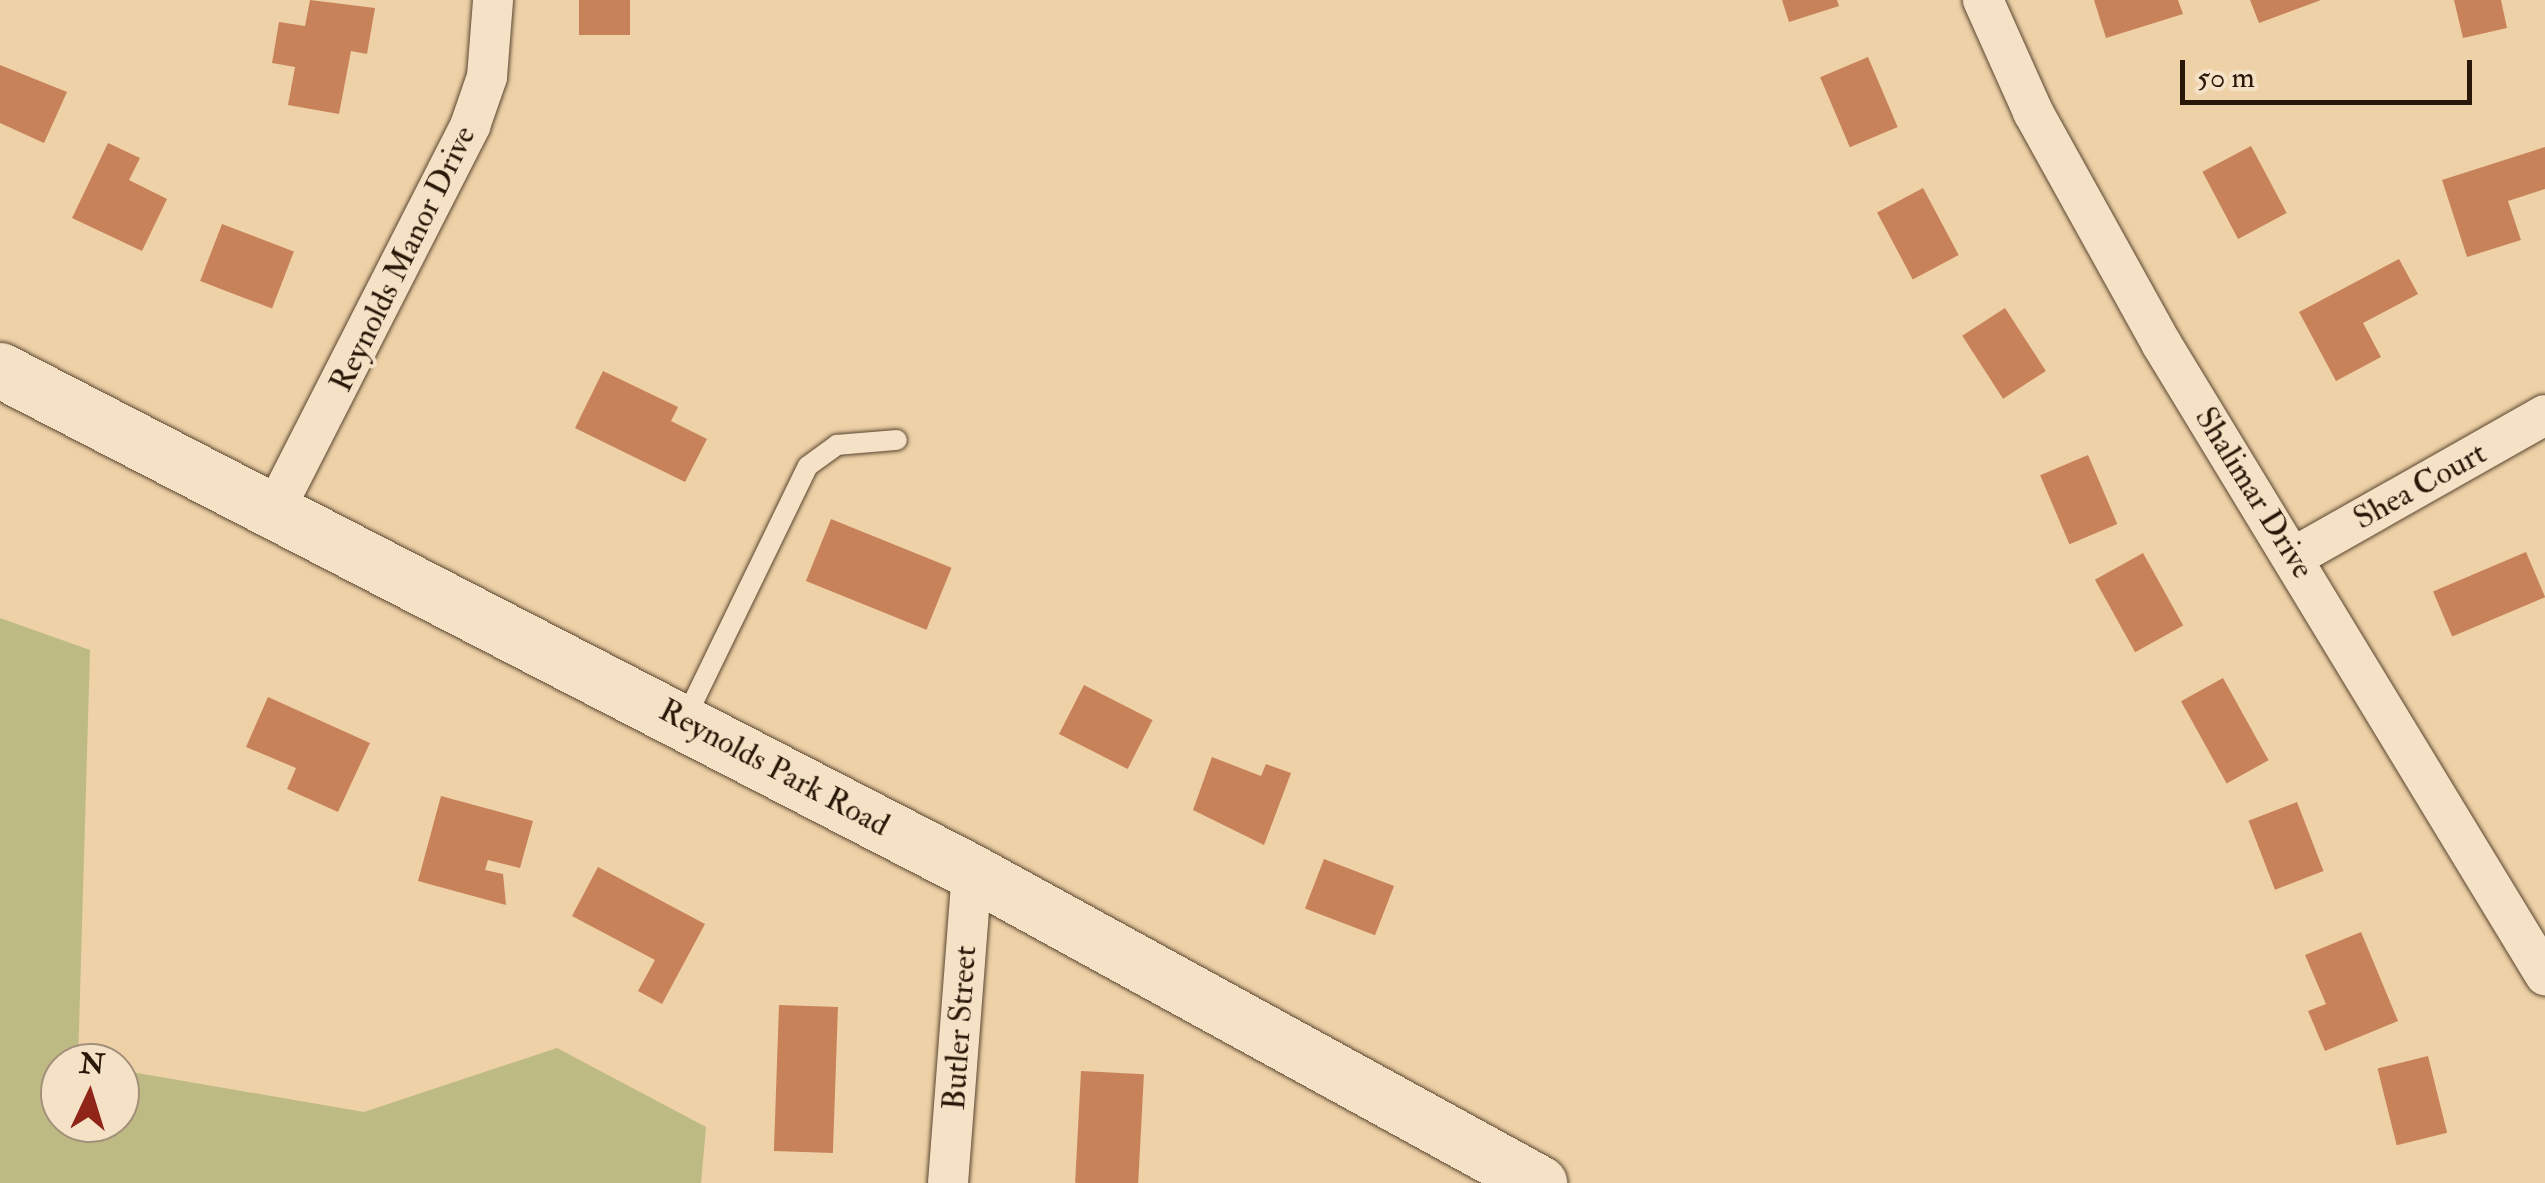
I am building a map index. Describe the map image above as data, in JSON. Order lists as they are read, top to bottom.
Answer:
{
  "streets": {
    "main road": ["Reynolds Park Road"],
    "street": [
      "Reynolds Manor Drive",
      "Shea Court",
      "Shalimar Drive",
      "Butler Street"
    ]
  },
  "crossings": [
    ["Reynolds Manor Drive", "Reynolds Park Road"],
    ["Shea Court", "Shalimar Drive"],
    ["Reynolds Park Road", "Butler Street"]
  ],
  "scale_bar": "50 m",
  "north": "top"
}
